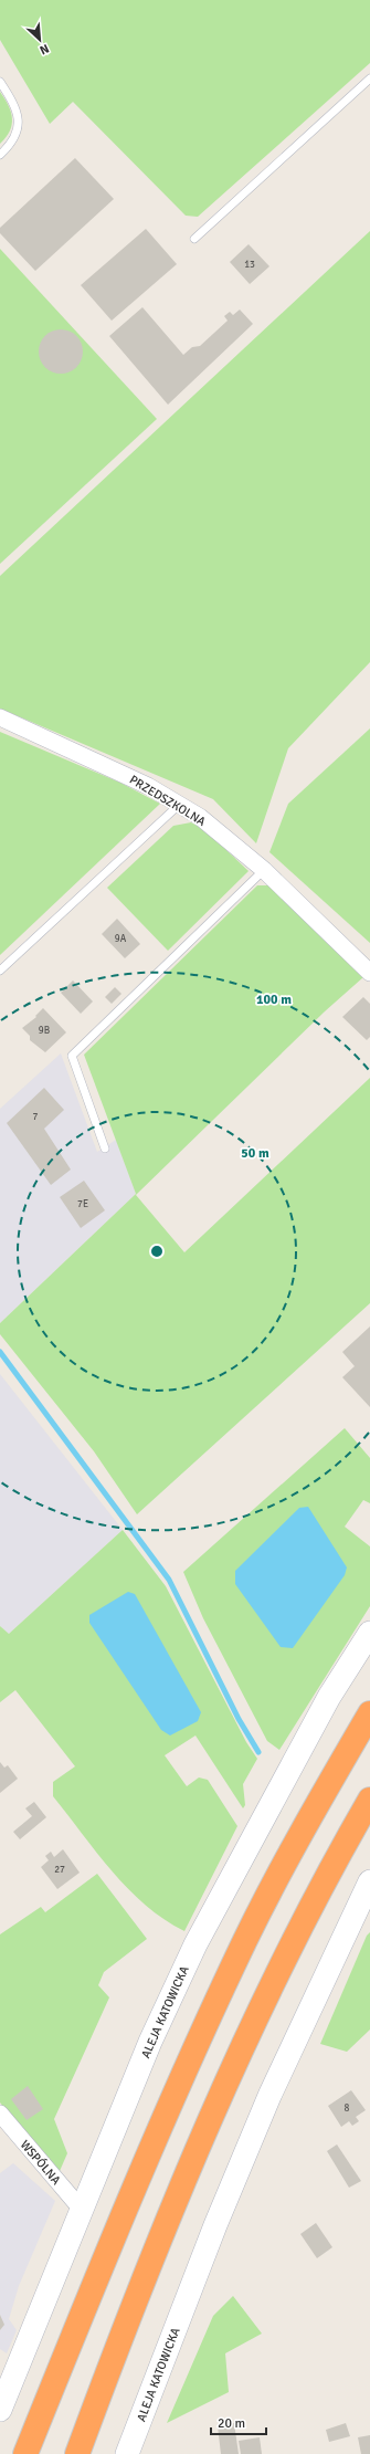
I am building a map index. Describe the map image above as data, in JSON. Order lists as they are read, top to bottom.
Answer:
{
  "streets": {
    "street": ["PRZEDSZKOLNA", "ALEJA KATOWICKA", "WSPÓLNA"]
  },
  "crossings": [
    ["ALEJA KATOWICKA", "WSPÓLNA"]
  ],
  "house_numbers": [
    "13",
    "9A",
    "9B",
    "7",
    "7E",
    "27",
    "8"
  ],
  "scale_bar": "20 m",
  "north": "bottom right",
  "rings": ["100 m", "50 m"]
}
